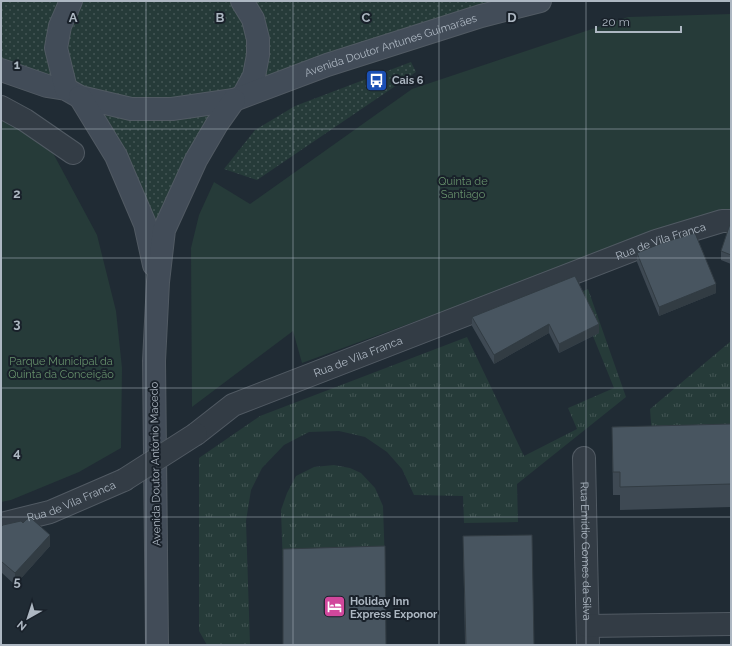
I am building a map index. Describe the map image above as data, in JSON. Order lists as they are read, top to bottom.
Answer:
{
  "streets": {
    "main road": ["Avenida Doutor Antunes Guimarães", "Avenida Doutor António Macedo"],
    "street": ["Rua de Vila Franca", "Rua Emídio Gomes da Silva"]
  },
  "crossings": [
    ["Avenida Doutor Antunes Guimarães", "Avenida Doutor António Macedo"]
  ],
  "parks": ["Quinta de Santiago", "Parque Municipal da Quinta da Conceição"],
  "places": {
    "bus stop": ["Cais 6"],
    "hotel": ["Holiday Inn Express Exponor"]
  },
  "scale_bar": "20 m",
  "north": "bottom left",
  "grid": {
    "columns": [
      "A",
      "B",
      "C",
      "D"
    ],
    "rows": [
      "1",
      "2",
      "3",
      "4",
      "5"
    ]
  }
}
